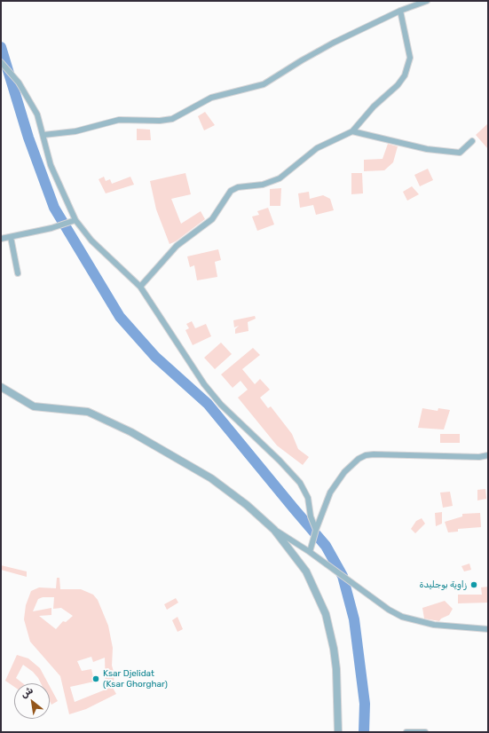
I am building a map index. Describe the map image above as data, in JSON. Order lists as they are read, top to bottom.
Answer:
{
  "places": ["زاوية بوجليدة", "Ksar Djelidat (Ksar Ghorghar)"],
  "north": "top left"
}
